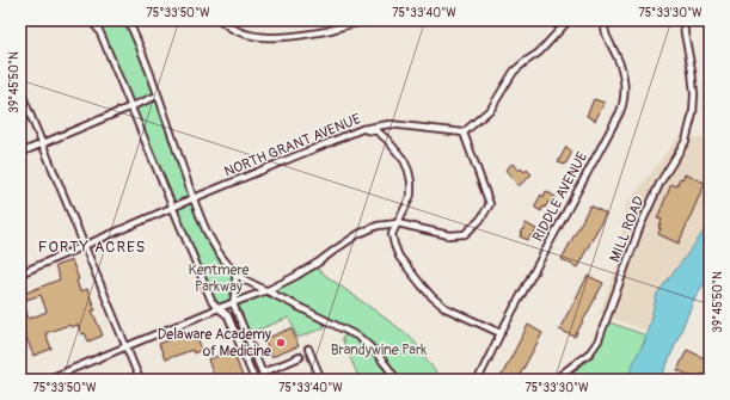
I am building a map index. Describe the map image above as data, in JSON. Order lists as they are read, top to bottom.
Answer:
{
  "streets": {
    "street": ["NORTH GRANT AVENUE", "RIDDLE AVENUE", "MILL ROAD"]
  },
  "districts": ["FORTY ACRES"],
  "parks": ["Kentmere Parkway", "Brandywine Park"],
  "places": ["Delaware Academy of Medicine"],
  "coordinates": [
    "75°33'50\"W",
    "75°33'40\"W",
    "75°33'30\"W",
    "39°45'50\"N"
  ]
}
